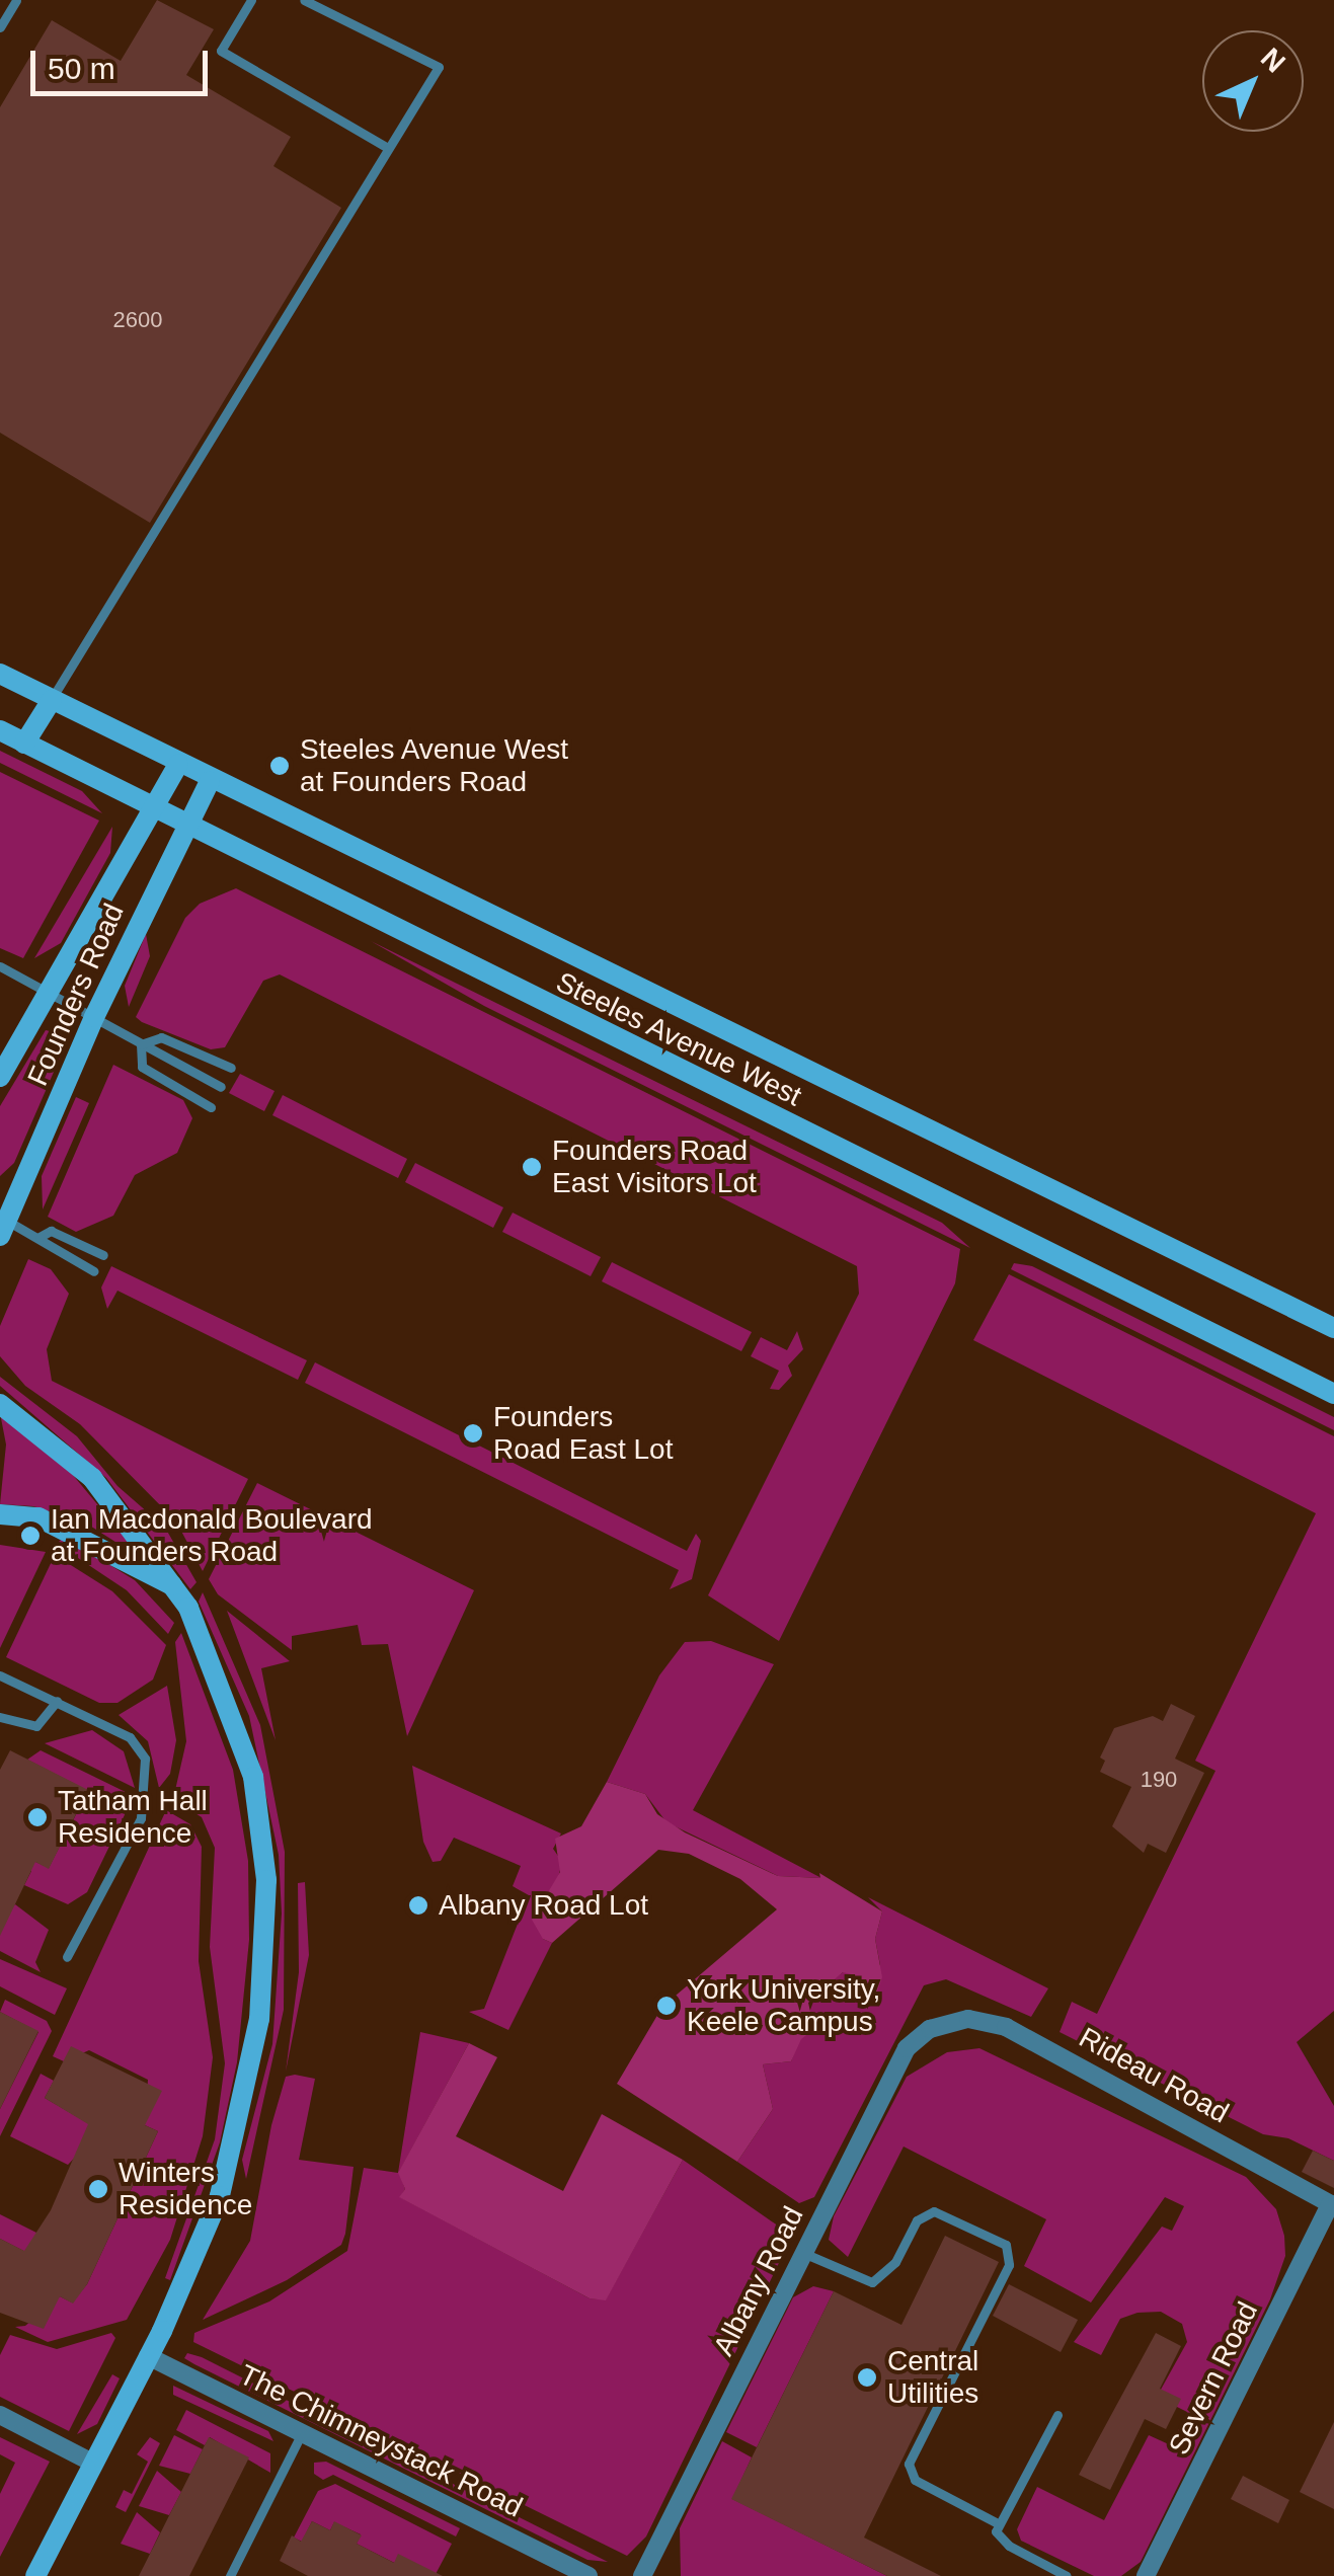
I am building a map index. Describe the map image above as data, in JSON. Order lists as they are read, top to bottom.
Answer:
{
  "streets": {
    "main road": ["Founders Road", "Steeles Avenue West"],
    "street": [
      "Rideau Road",
      "Albany Road",
      "Severn Road",
      "The Chimneystack Road"
    ]
  },
  "crossings": [
    ["Founders Road", "Steeles Avenue West"],
    ["Rideau Road", "Albany Road"],
    ["Rideau Road", "Severn Road"]
  ],
  "places": [
    "Steeles Avenue West at Founders Road",
    "Founders Road East Visitors Lot",
    "Founders Road East Lot",
    "Ian Macdonald Boulevard at Founders Road",
    "Tatham Hall Residence",
    "Albany Road Lot",
    "York University, Keele Campus",
    "Winters Residence",
    "Central Utilities"
  ],
  "house_numbers": ["2600", "190"],
  "scale_bar": "50 m",
  "north": "top right"
}
